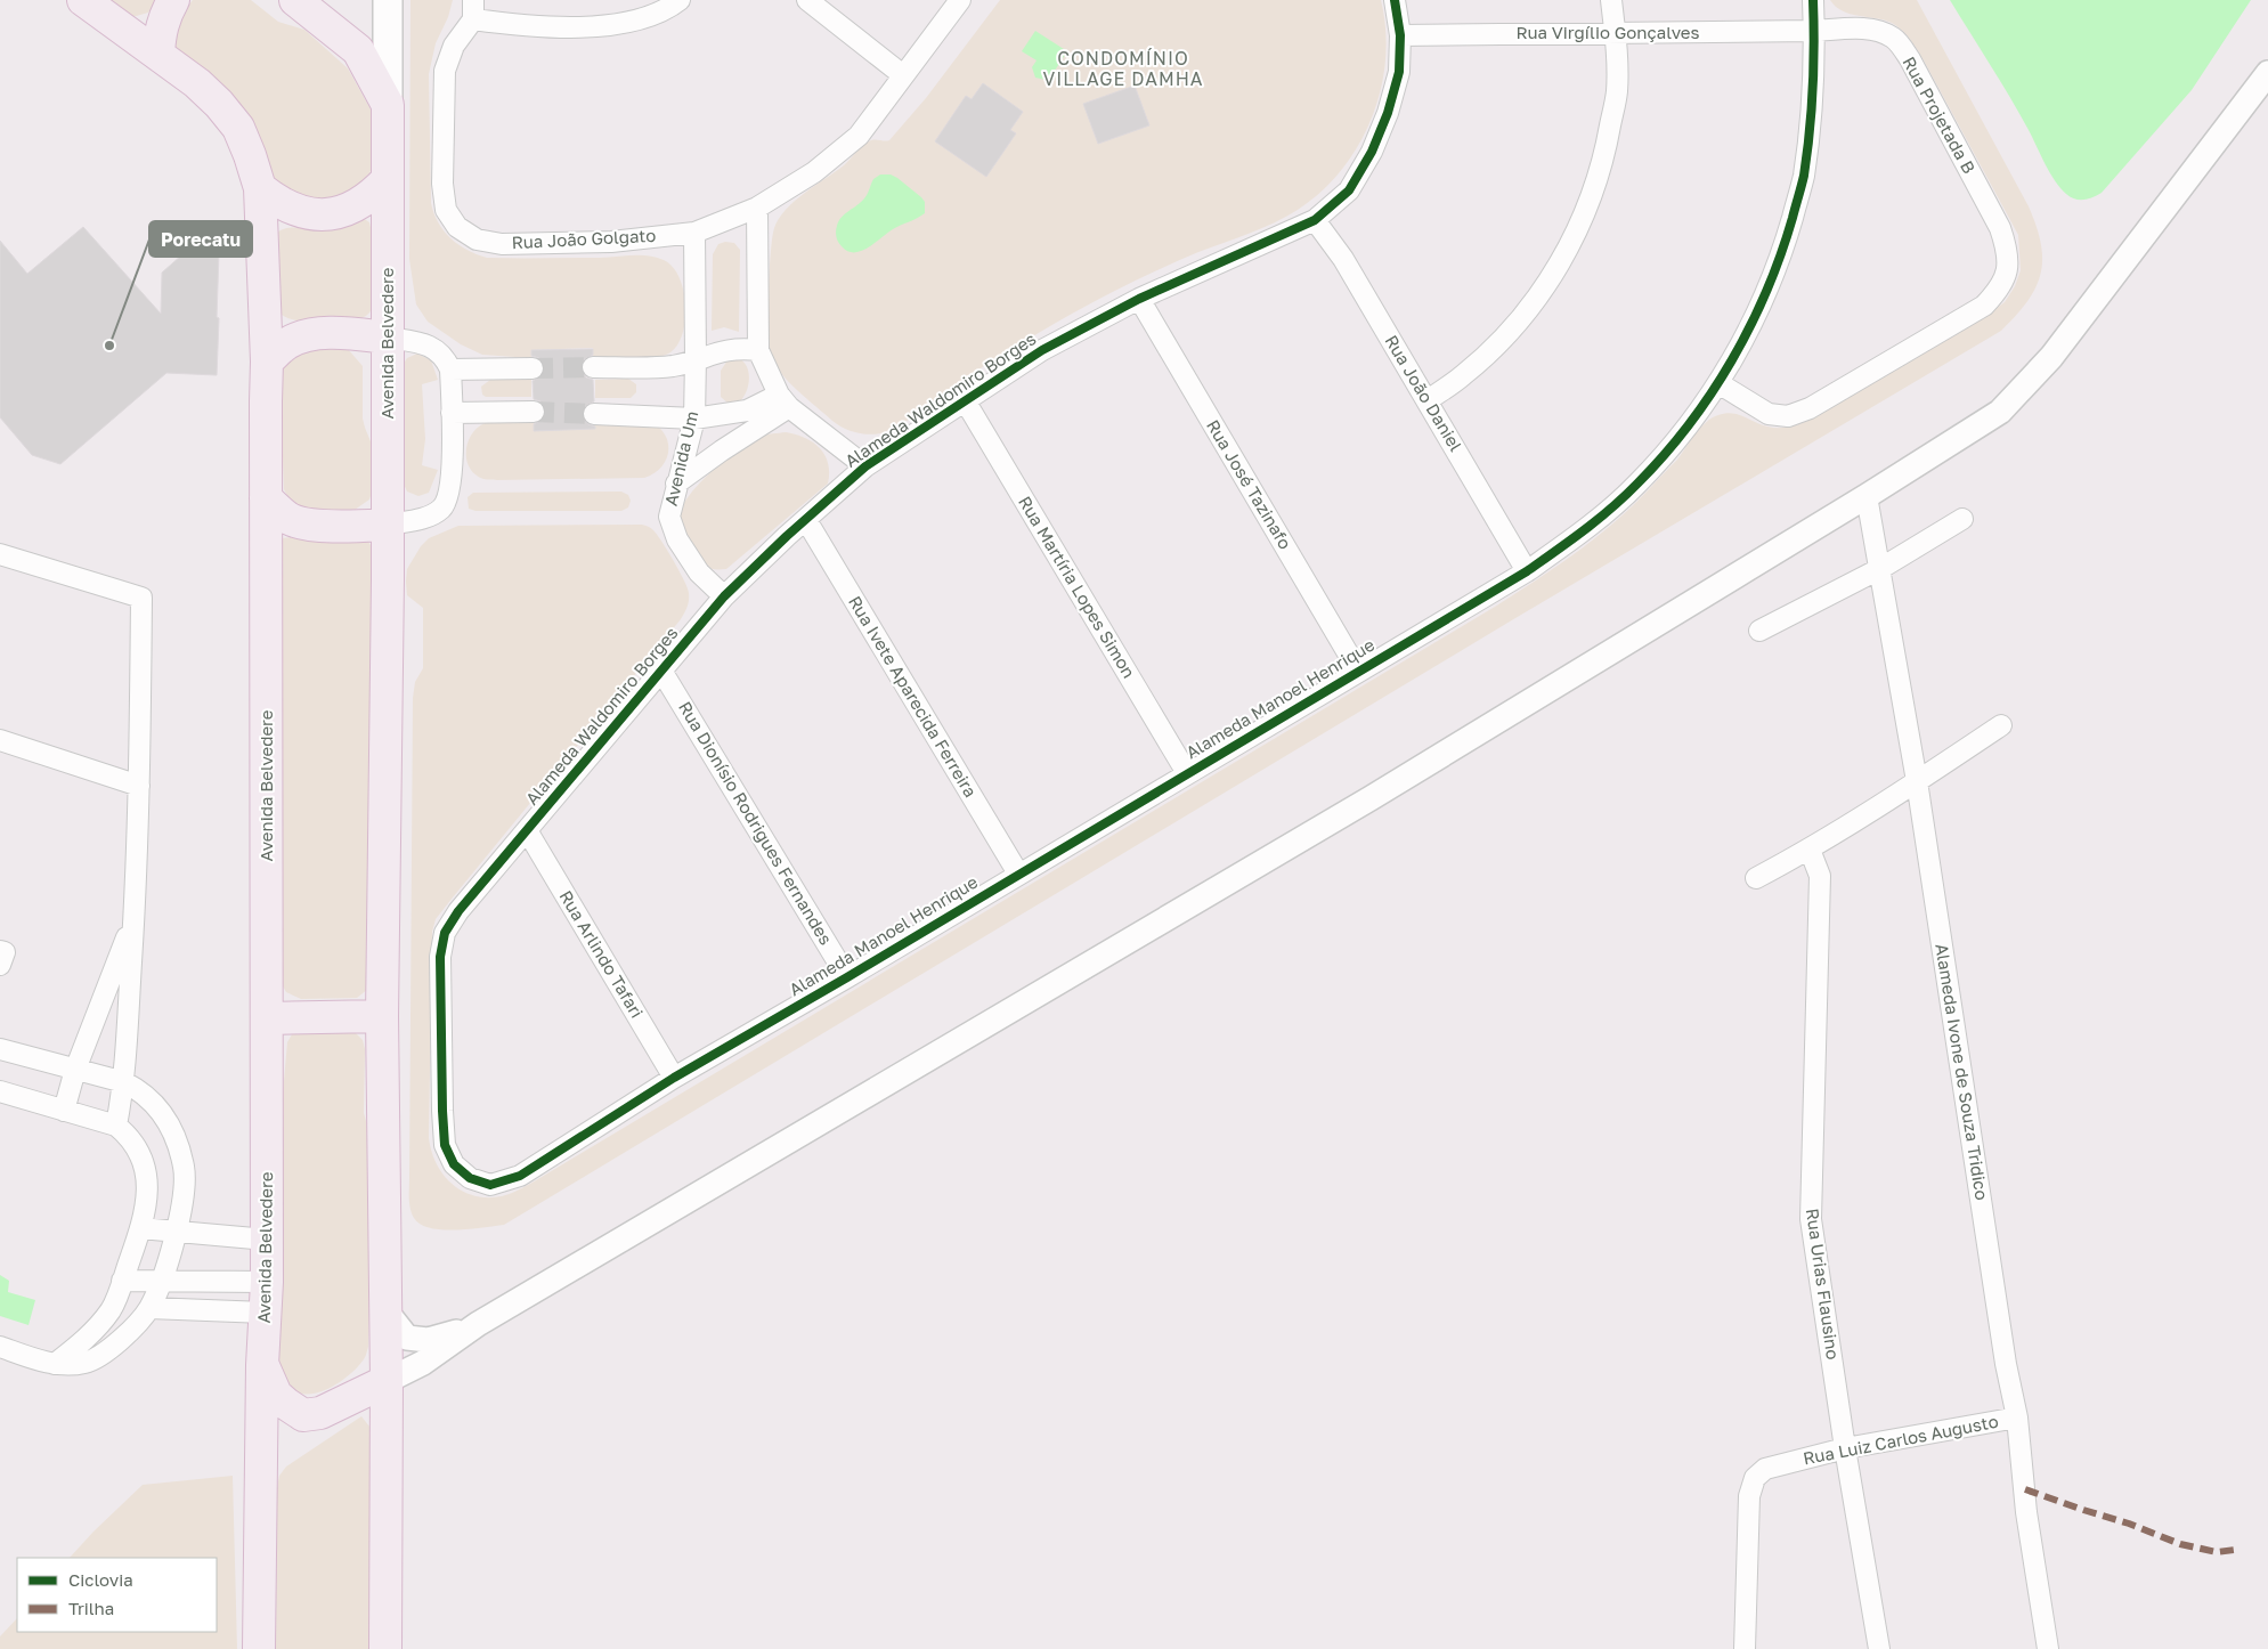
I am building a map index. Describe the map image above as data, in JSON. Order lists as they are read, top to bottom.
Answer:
{
  "streets": {
    "main road": ["Avenida Belvedere"],
    "street": [
      "Rua Virgílio Gonçalves",
      "Rua Projetada B",
      "Rua João Golgato",
      "Rua João Daniel",
      "Alameda Waldomiro Borges",
      "Avenida Um",
      "Rua José Tazinafo",
      "Rua Martíria Lopes Simon",
      "Rua Ivete Aparecida Ferreira",
      "Alameda Manoel Henrique",
      "Rua Dionísio Rodrigues Fernandes",
      "Rua Arlindo Tafari",
      "Alameda Ivone de Souza Tridico",
      "Rua Urias Flausino",
      "Rua Luiz Carlos Augusto"
    ]
  },
  "crossings": [
    ["Rua Virgílio Gonçalves", "Rua Projetada B"],
    ["Rua Virgílio Gonçalves", "Alameda Waldomiro Borges"],
    ["Rua Virgílio Gonçalves", "Alameda Manoel Henrique"],
    ["Rua Projetada B", "Alameda Manoel Henrique"],
    ["Rua João Golgato", "Avenida Um"],
    ["Rua João Daniel", "Alameda Waldomiro Borges"],
    ["Rua João Daniel", "Alameda Manoel Henrique"],
    ["Alameda Waldomiro Borges", "Avenida Um"],
    ["Alameda Waldomiro Borges", "Rua José Tazinafo"],
    ["Alameda Waldomiro Borges", "Rua Martíria Lopes Simon"],
    ["Alameda Waldomiro Borges", "Rua Ivete Aparecida Ferreira"],
    ["Alameda Waldomiro Borges", "Alameda Manoel Henrique"],
    ["Alameda Waldomiro Borges", "Rua Dionísio Rodrigues Fernandes"],
    ["Alameda Waldomiro Borges", "Rua Arlindo Tafari"],
    ["Rua José Tazinafo", "Alameda Manoel Henrique"],
    ["Rua Martíria Lopes Simon", "Alameda Manoel Henrique"],
    ["Rua Ivete Aparecida Ferreira", "Alameda Manoel Henrique"],
    ["Alameda Manoel Henrique", "Rua Dionísio Rodrigues Fernandes"],
    ["Alameda Manoel Henrique", "Rua Arlindo Tafari"],
    ["Alameda Ivone de Souza Tridico", "Rua Luiz Carlos Augusto"],
    ["Rua Urias Flausino", "Rua Luiz Carlos Augusto"]
  ],
  "districts": ["CONDOMÍNIO VILLAGE DAMHA"],
  "places": ["Porecatu"],
  "legend": ["Ciclovia", "Trilha"]
}
